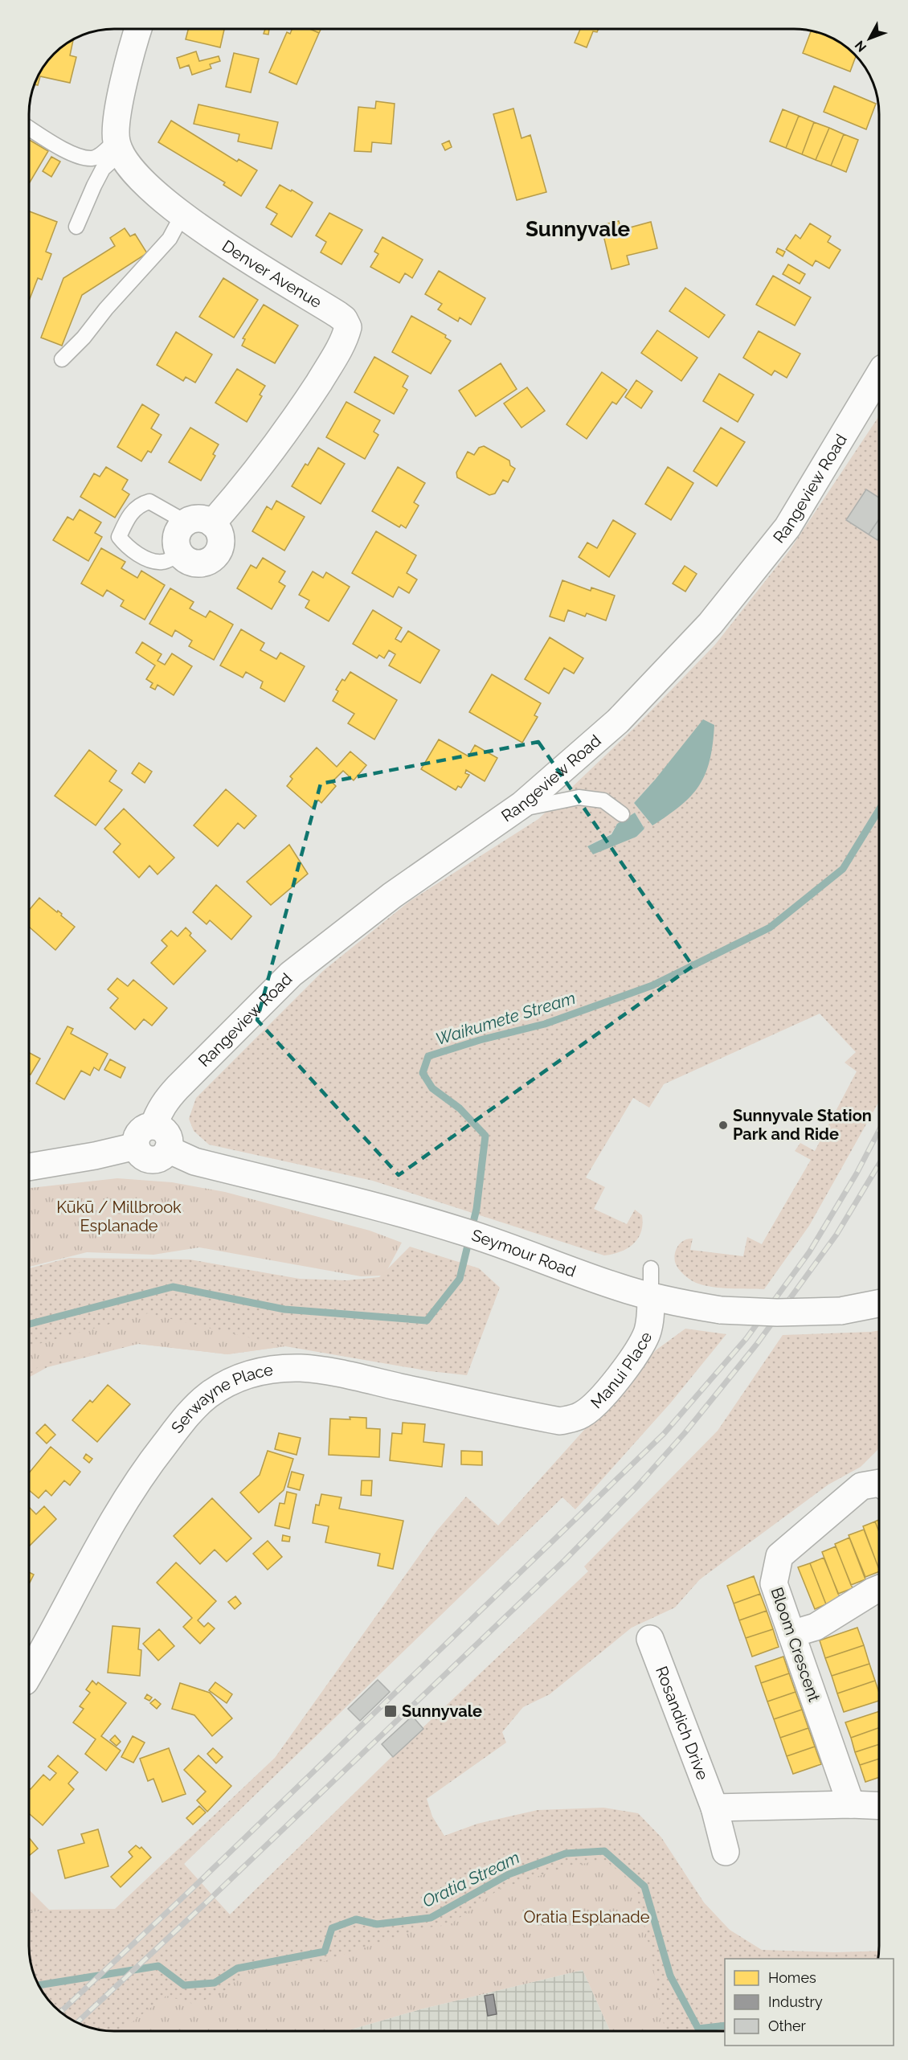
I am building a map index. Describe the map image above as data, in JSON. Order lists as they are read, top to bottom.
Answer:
{
  "streets": {
    "street": [
      "Denver Avenue",
      "Rangeview Road",
      "Seymour Road",
      "Manui Place",
      "Serwayne Place",
      "Bloom Crescent",
      "Rosandich Drive"
    ]
  },
  "crossings": [
    ["Rangeview Road", "Seymour Road"],
    ["Seymour Road", "Manui Place"],
    ["Manui Place", "Serwayne Place"]
  ],
  "districts": ["Sunnyvale"],
  "water": ["Waikumete Stream", "Oratia Stream"],
  "parks": ["Kūkū / Millbrook Esplanade", "Oratia Esplanade"],
  "places": {
    "other": ["Sunnyvale Station Park and Ride"],
    "transit": ["Sunnyvale"]
  },
  "legend": ["Homes", "Industry", "Other"],
  "north": "bottom left"
}
